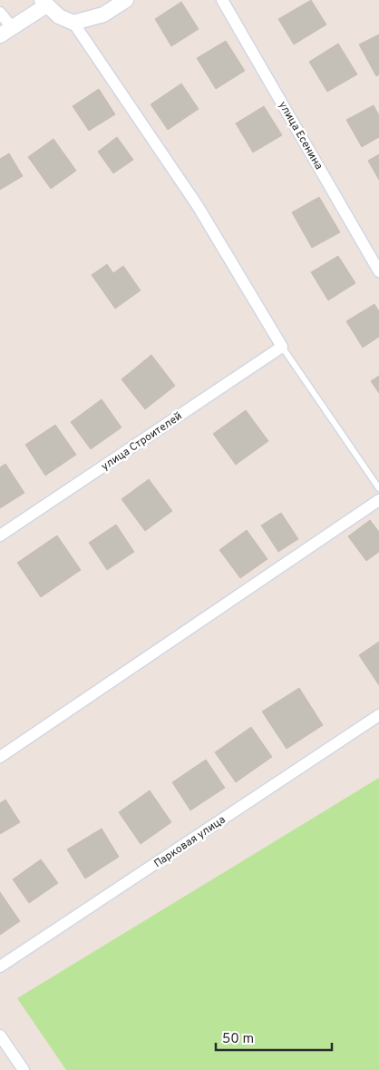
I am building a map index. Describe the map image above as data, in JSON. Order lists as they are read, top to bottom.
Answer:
{
  "streets": {
    "street": ["улица Есенина", "улица Строителей", "Парковая улица"]
  },
  "scale_bar": "50 m"
}
